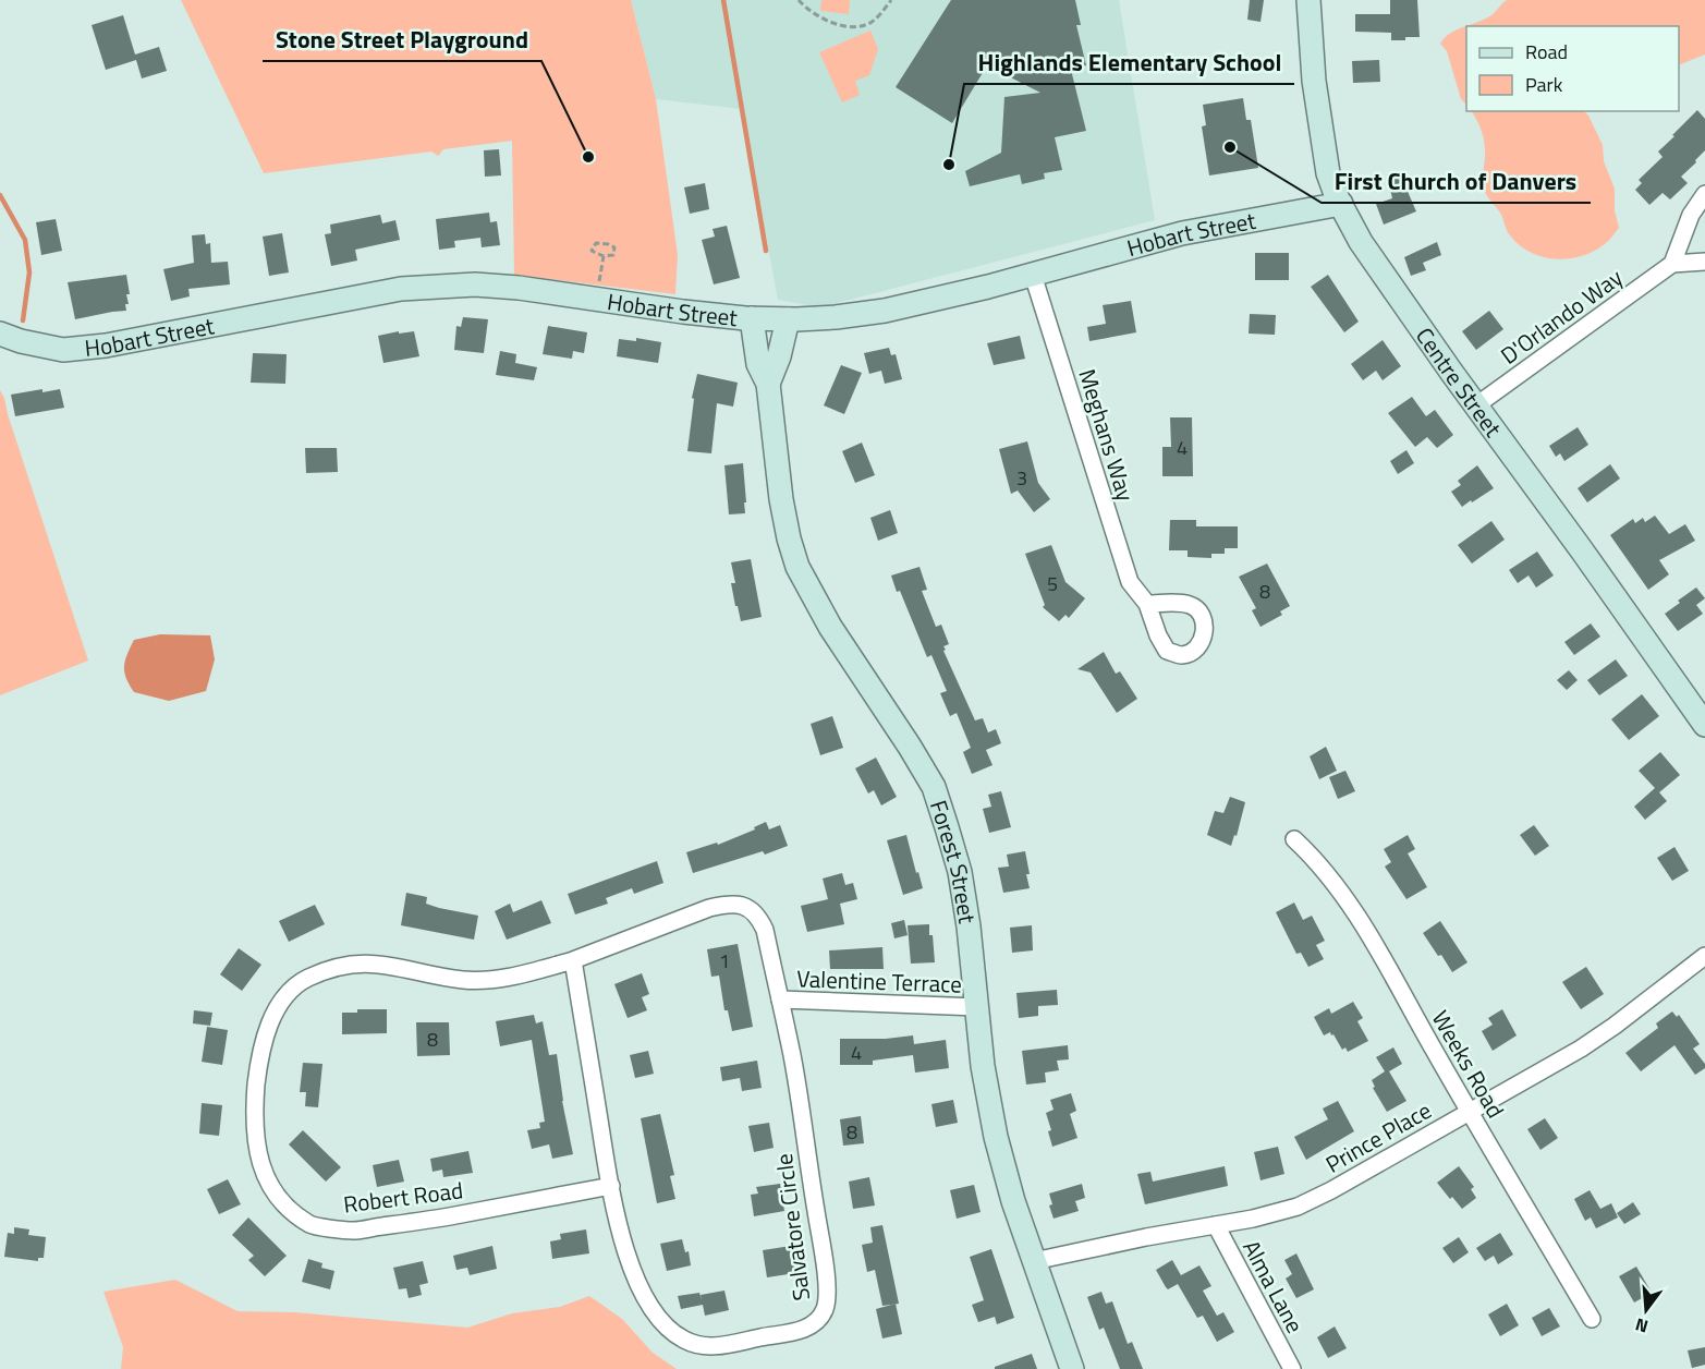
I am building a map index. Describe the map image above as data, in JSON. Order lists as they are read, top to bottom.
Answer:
{
  "streets": {
    "main road": ["Hobart Street", "Centre Street", "Forest Street"],
    "street": [
      "D'Orlando Way",
      "Meghans Way",
      "Valentine Terrace",
      "Weeks Road",
      "Prince Place",
      "Robert Road",
      "Salvatore Circle",
      "Alma Lane"
    ]
  },
  "crossings": [
    ["Hobart Street", "Centre Street"],
    ["Hobart Street", "Meghans Way"],
    ["Hobart Street", "Forest Street"],
    ["D'Orlando Way", "Centre Street"],
    ["Forest Street", "Valentine Terrace"],
    ["Forest Street", "Prince Place"],
    ["Valentine Terrace", "Salvatore Circle"],
    ["Weeks Road", "Prince Place"],
    ["Prince Place", "Alma Lane"],
    ["Robert Road", "Salvatore Circle"]
  ],
  "places": ["First Church of Danvers", "Stone Street Playground", "Highlands Elementary School"],
  "house_numbers": [
    "4",
    "3",
    "5",
    "8",
    "1",
    "8",
    "4",
    "8"
  ],
  "legend": ["Road", "Park"],
  "north": "bottom"
}
